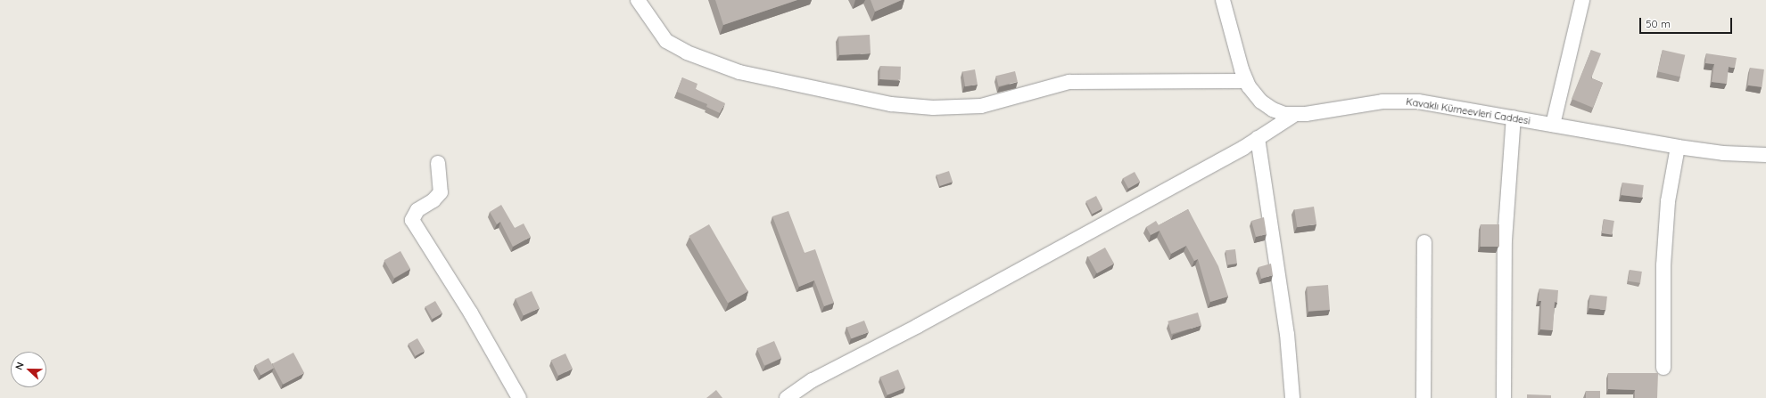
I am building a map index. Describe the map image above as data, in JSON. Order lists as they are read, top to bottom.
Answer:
{
  "streets": {
    "street": ["Kavaklı Kümeevleri Caddesi"]
  },
  "scale_bar": "50 m",
  "north": "left"
}
